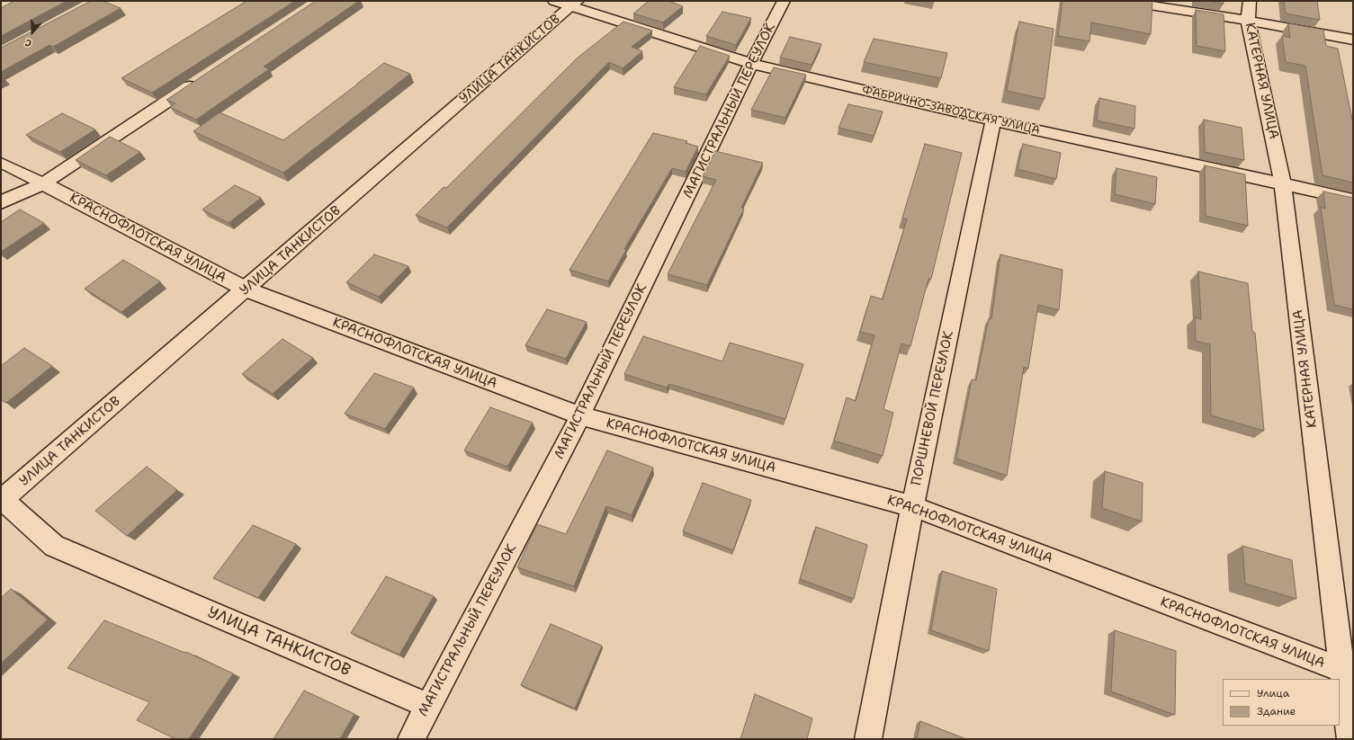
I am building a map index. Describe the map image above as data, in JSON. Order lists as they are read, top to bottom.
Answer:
{
  "streets": {
    "street": [
      "УЛИЦА ТАНКИСТОВ",
      "КАТЕРНАЯ УЛИЦА",
      "МАГИСТРАЛЬНЫЙ ПЕРЕУЛОК",
      "ФАБРИЧНО-ЗАВОДСКАЯ УЛИЦА",
      "КРАСНОФЛОТСКАЯ УЛИЦА",
      "ПОРШНЕВОЙ ПЕРЕУЛОК"
    ]
  },
  "crossings": [
    ["УЛИЦА ТАНКИСТОВ", "МАГИСТРАЛЬНЫЙ ПЕРЕУЛОК"],
    ["УЛИЦА ТАНКИСТОВ", "ФАБРИЧНО-ЗАВОДСКАЯ УЛИЦА"],
    ["УЛИЦА ТАНКИСТОВ", "КРАСНОФЛОТСКАЯ УЛИЦА"],
    ["КАТЕРНАЯ УЛИЦА", "ФАБРИЧНО-ЗАВОДСКАЯ УЛИЦА"],
    ["КАТЕРНАЯ УЛИЦА", "КРАСНОФЛОТСКАЯ УЛИЦА"],
    ["МАГИСТРАЛЬНЫЙ ПЕРЕУЛОК", "ФАБРИЧНО-ЗАВОДСКАЯ УЛИЦА"],
    ["МАГИСТРАЛЬНЫЙ ПЕРЕУЛОК", "КРАСНОФЛОТСКАЯ УЛИЦА"],
    ["ФАБРИЧНО-ЗАВОДСКАЯ УЛИЦА", "ПОРШНЕВОЙ ПЕРЕУЛОК"],
    ["КРАСНОФЛОТСКАЯ УЛИЦА", "ПОРШНЕВОЙ ПЕРЕУЛОК"]
  ],
  "legend": ["Улица", "Здание"],
  "north": "bottom"
}
